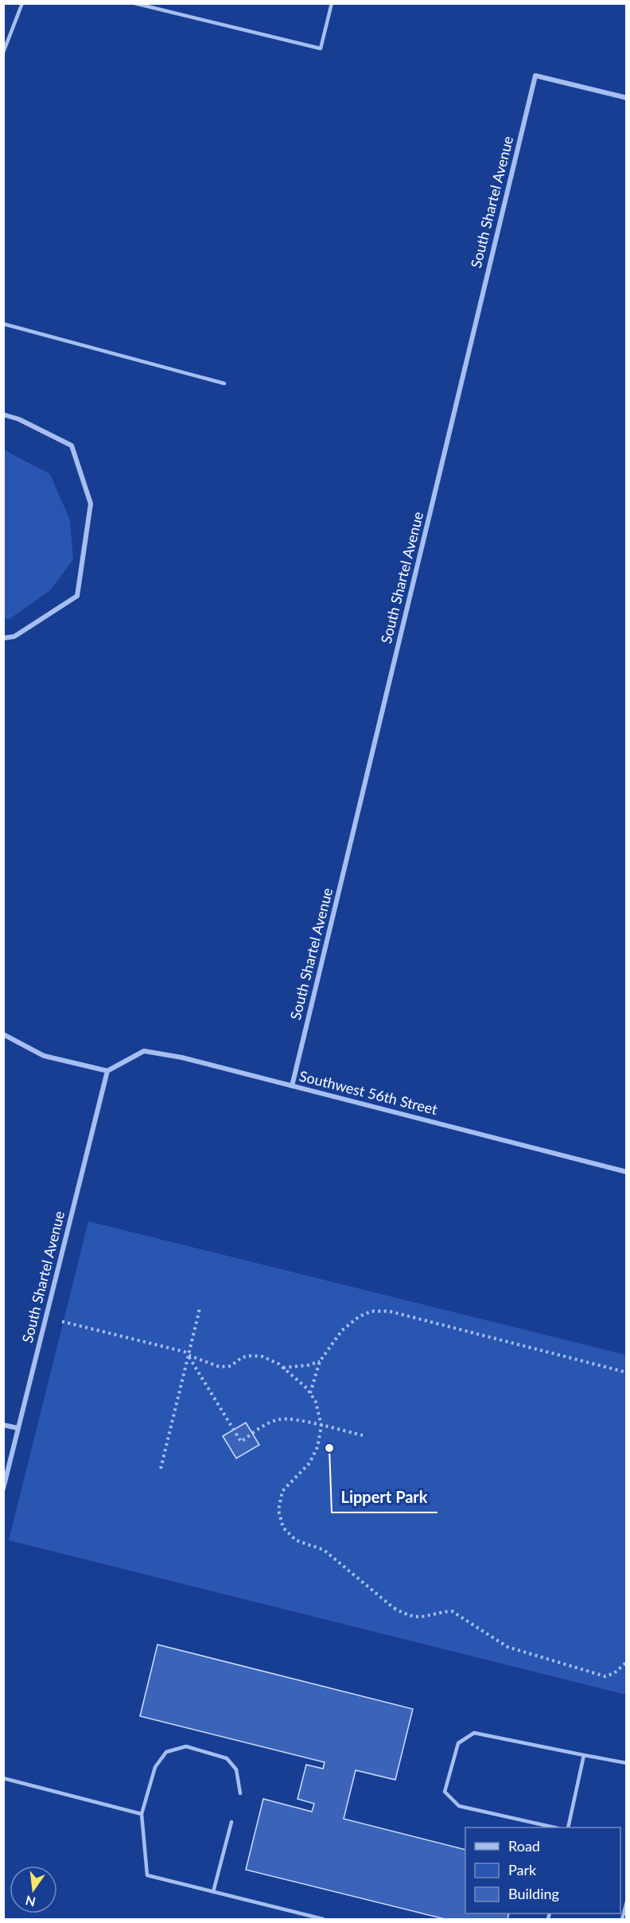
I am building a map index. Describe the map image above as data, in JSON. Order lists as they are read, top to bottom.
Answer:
{
  "streets": {
    "street": ["South Shartel Avenue", "Southwest 56th Street"]
  },
  "crossings": [
    ["South Shartel Avenue", "Southwest 56th Street"]
  ],
  "places": ["Lippert Park"],
  "legend": ["Road", "Park", "Building"],
  "north": "bottom"
}
